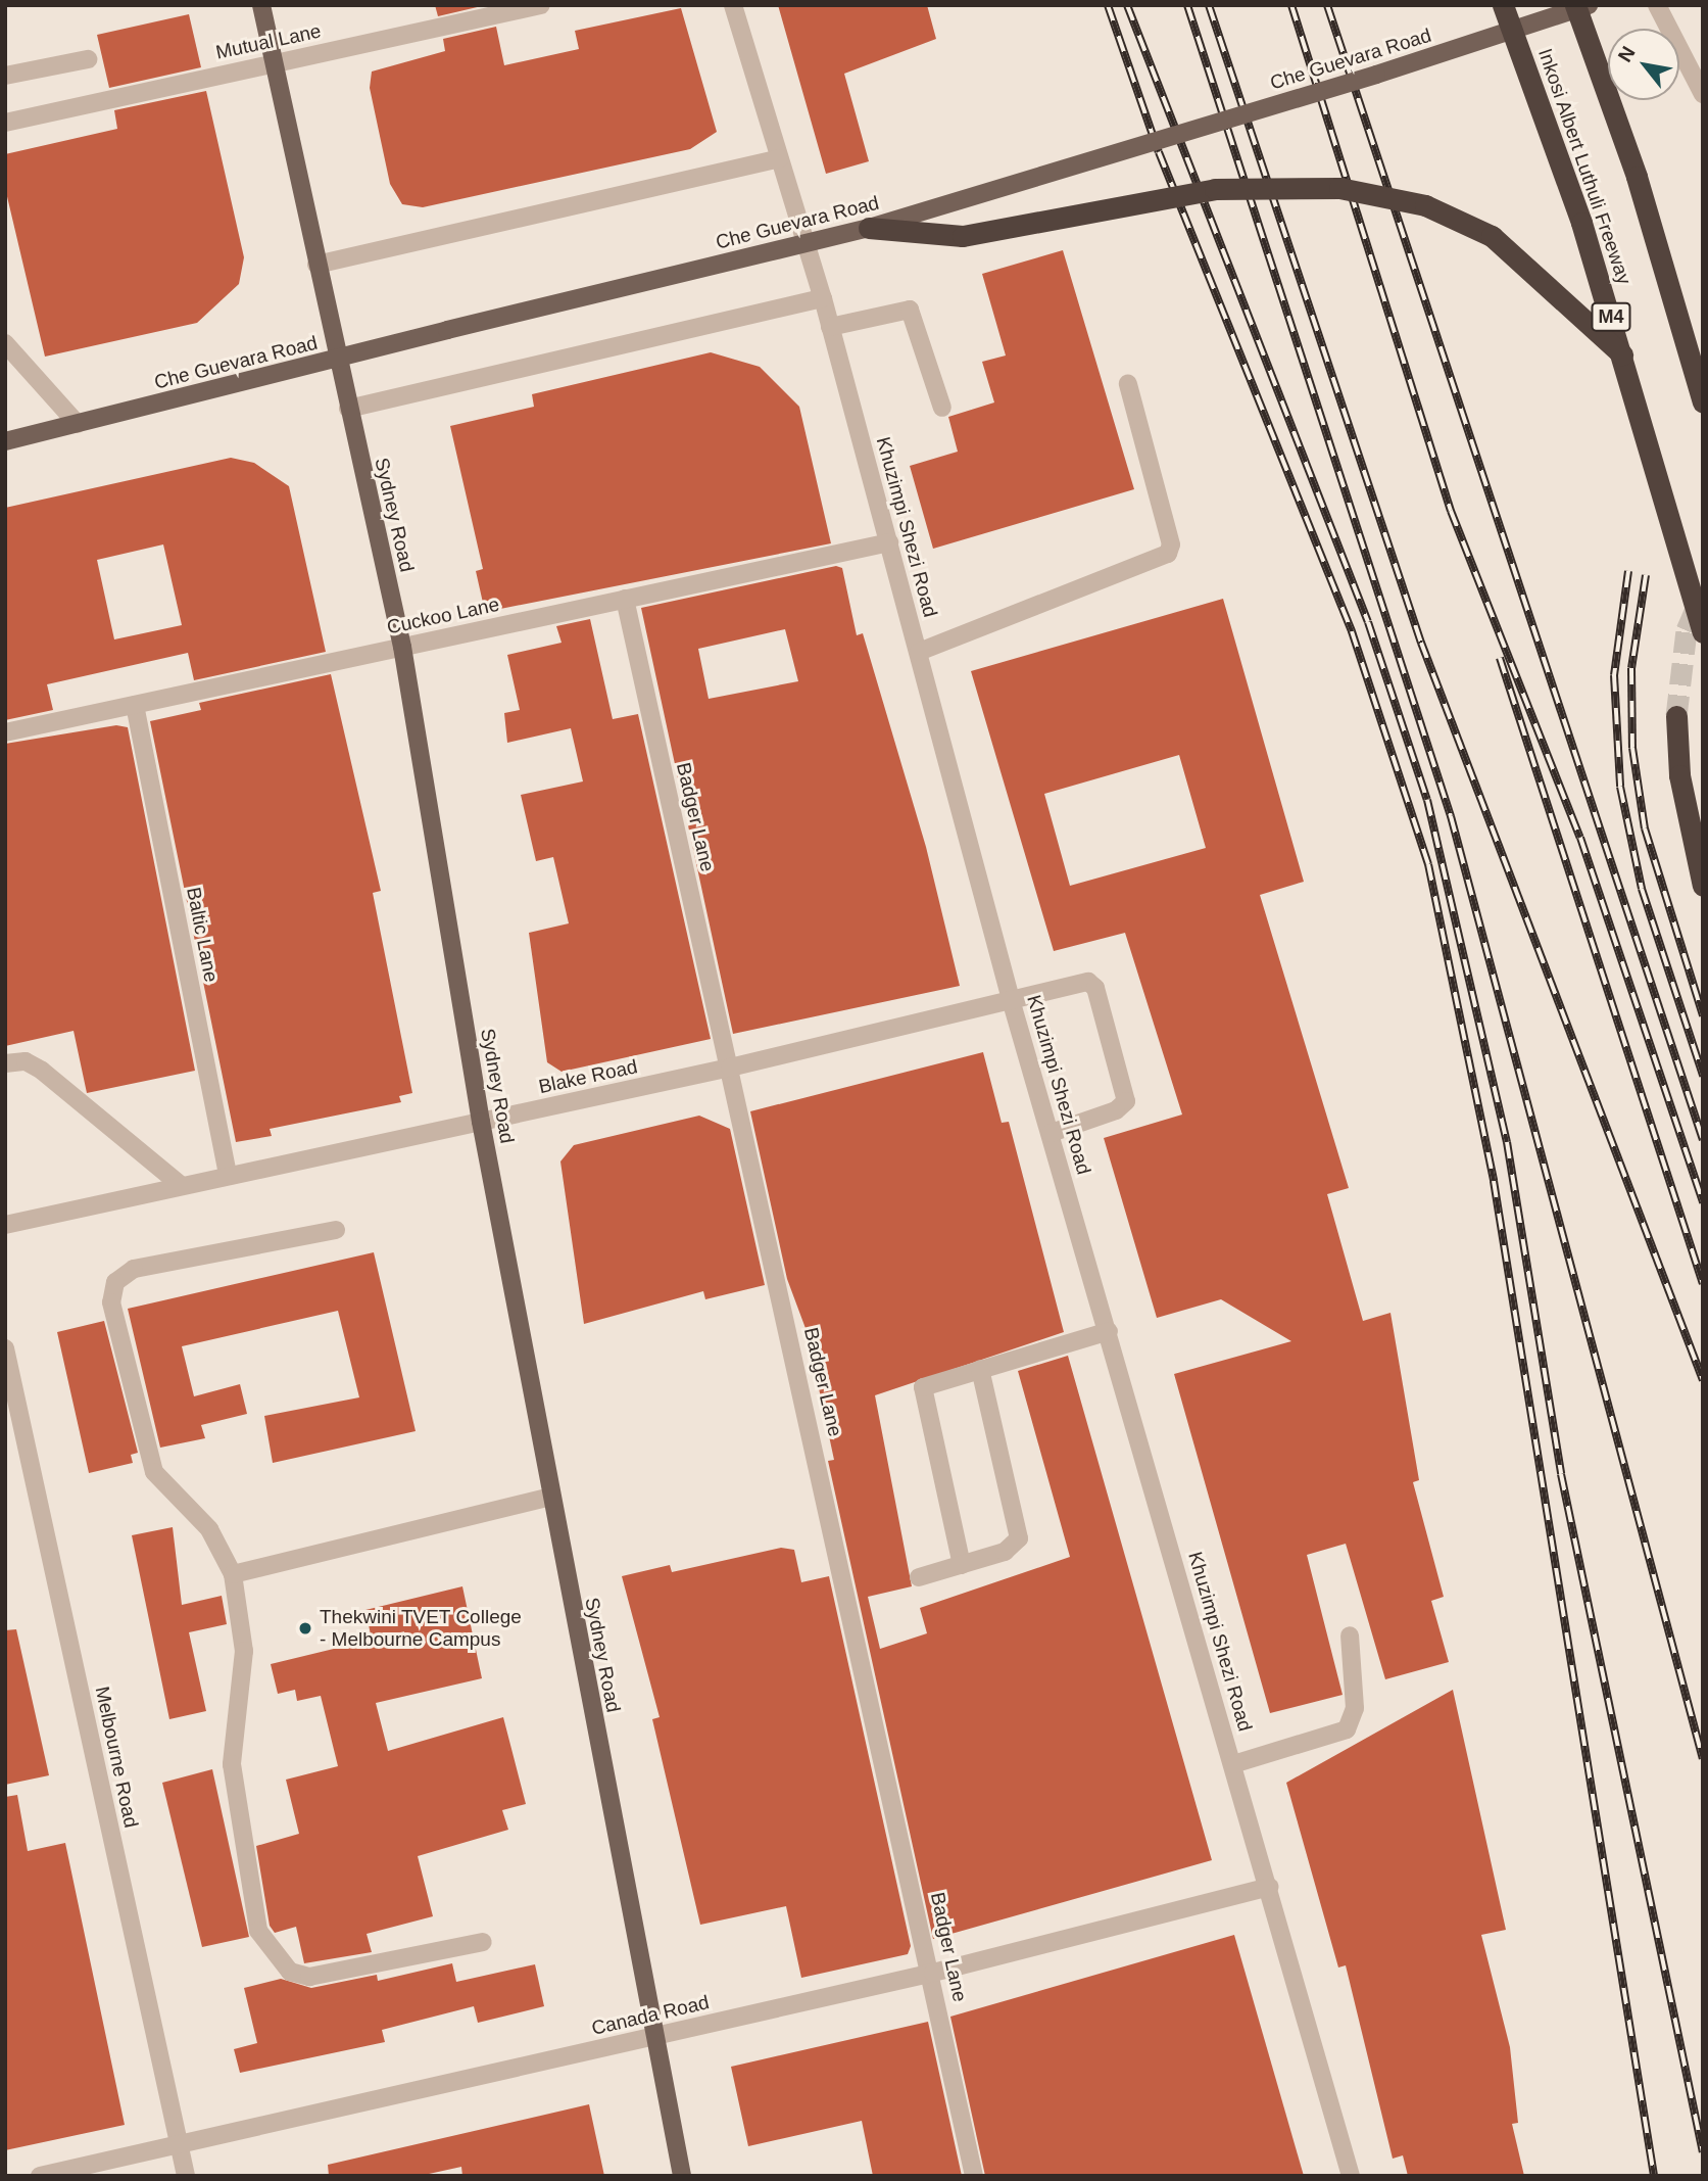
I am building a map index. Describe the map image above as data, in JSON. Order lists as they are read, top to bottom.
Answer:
{
  "streets": {
    "highway": ["Inkosi Albert Luthuli Freeway", "M4"],
    "main road": ["Che Guevara Road", "Sydney Road"],
    "street": [
      "Mutual Lane",
      "Khuzimpi Shezi Road",
      "Cuckoo Lane",
      "Badger Lane",
      "Baltic Lane",
      "Blake Road",
      "Melbourne Road",
      "Canada Road"
    ]
  },
  "crossings": [
    ["Mutual Lane", "Sydney Road"],
    ["Che Guevara Road", "Sydney Road"],
    ["Sydney Road", "Cuckoo Lane"],
    ["Sydney Road", "Blake Road"],
    ["Sydney Road", "Canada Road"],
    ["Khuzimpi Shezi Road", "Cuckoo Lane"],
    ["Khuzimpi Shezi Road", "Blake Road"],
    ["Khuzimpi Shezi Road", "Canada Road"],
    ["Cuckoo Lane", "Badger Lane"],
    ["Cuckoo Lane", "Baltic Lane"],
    ["Badger Lane", "Blake Road"],
    ["Badger Lane", "Canada Road"],
    ["Baltic Lane", "Blake Road"],
    ["Melbourne Road", "Canada Road"]
  ],
  "places": ["Thekwini TVET College - Melbourne Campus"],
  "north": "top left"
}
